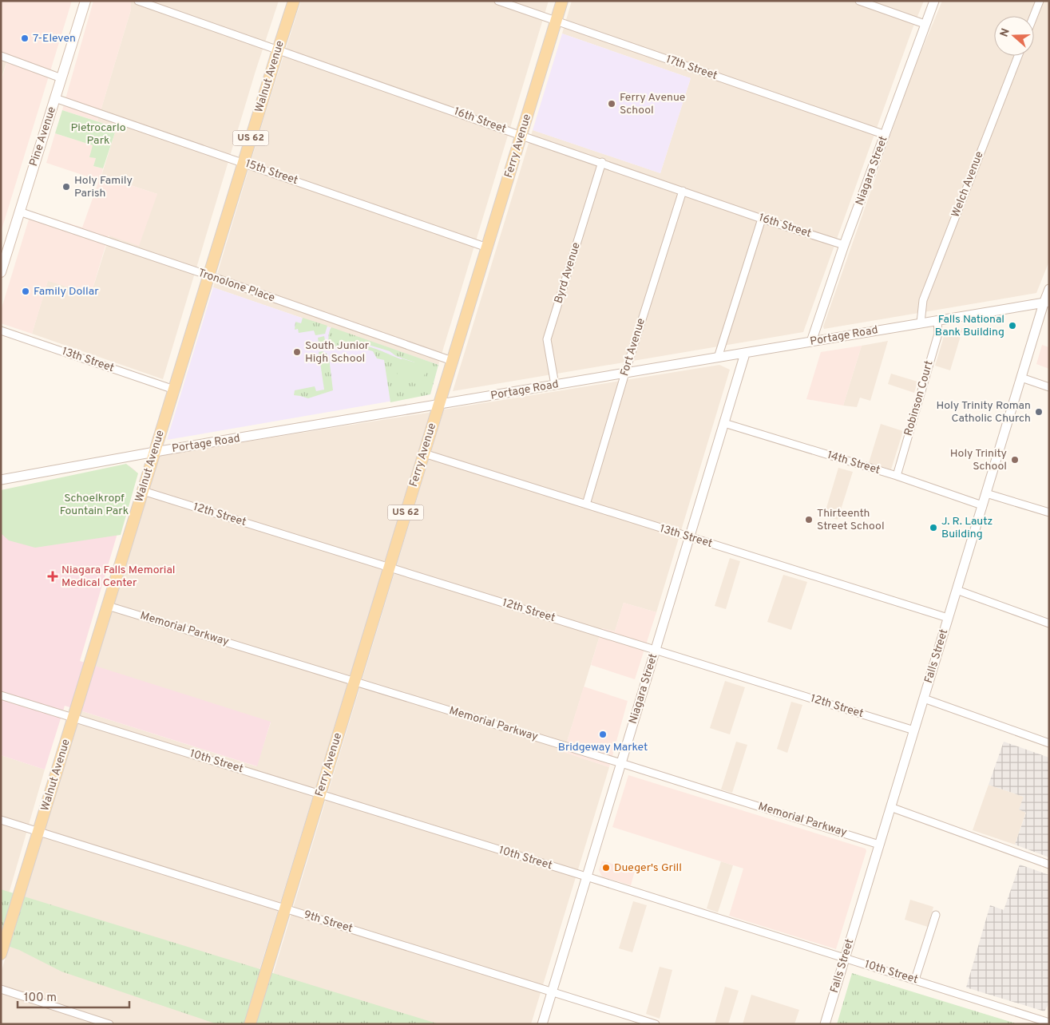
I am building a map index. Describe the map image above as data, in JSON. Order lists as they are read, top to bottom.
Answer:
{
  "streets": {
    "main road": [
      "Walnut Avenue",
      "Pine Avenue",
      "US 62",
      "Ferry Avenue"
    ],
    "street": [
      "17th Street",
      "16th Street",
      "Niagara Street",
      "15th Street",
      "Welch Avenue",
      "Byrd Avenue",
      "Tronolone Place",
      "Portage Road",
      "Fort Avenue",
      "13th Street",
      "Robinson Court",
      "14th Street",
      "12th Street",
      "Memorial Parkway",
      "Falls Street",
      "10th Street",
      "9th Street"
    ]
  },
  "crossings": [
    ["17th Street", "Ferry Avenue"],
    ["17th Street", "Niagara Street"],
    ["Walnut Avenue", "16th Street"],
    ["Walnut Avenue", "15th Street"],
    ["Walnut Avenue", "Tronolone Place"],
    ["Walnut Avenue", "Portage Road"],
    ["Walnut Avenue", "13th Street"],
    ["Walnut Avenue", "12th Street"],
    ["Walnut Avenue", "Memorial Parkway"],
    ["Walnut Avenue", "10th Street"],
    ["Walnut Avenue", "9th Street"],
    ["16th Street", "Ferry Avenue"],
    ["16th Street", "Niagara Street"],
    ["16th Street", "Byrd Avenue"],
    ["16th Street", "Fort Avenue"],
    ["Pine Avenue", "15th Street"],
    ["Pine Avenue", "Tronolone Place"],
    ["Ferry Avenue", "15th Street"],
    ["Ferry Avenue", "Tronolone Place"],
    ["Ferry Avenue", "Portage Road"],
    ["Ferry Avenue", "13th Street"],
    ["Ferry Avenue", "12th Street"],
    ["Ferry Avenue", "Memorial Parkway"],
    ["Ferry Avenue", "10th Street"],
    ["Ferry Avenue", "9th Street"],
    ["Niagara Street", "Portage Road"],
    ["Niagara Street", "13th Street"],
    ["Niagara Street", "14th Street"],
    ["Niagara Street", "12th Street"],
    ["Niagara Street", "Memorial Parkway"],
    ["Niagara Street", "10th Street"],
    ["Niagara Street", "9th Street"],
    ["Welch Avenue", "Portage Road"],
    ["Byrd Avenue", "Portage Road"],
    ["Portage Road", "Fort Avenue"],
    ["Portage Road", "Robinson Court"],
    ["Portage Road", "Falls Street"],
    ["Fort Avenue", "13th Street"],
    ["13th Street", "Falls Street"],
    ["Robinson Court", "14th Street"],
    ["14th Street", "Falls Street"],
    ["12th Street", "Falls Street"],
    ["Memorial Parkway", "Falls Street"],
    ["Falls Street", "10th Street"]
  ],
  "parks": ["Pietrocarlo Park", "Schoelkropf Fountain Park"],
  "places": {
    "other": [
      "7-Eleven",
      "Ferry Avenue School",
      "Holy Family Parish",
      "Family Dollar",
      "Falls National Bank Building",
      "South Junior High School",
      "Holy Trinity Roman Catholic Church",
      "Holy Trinity School",
      "Thirteenth Street School",
      "J. R. Lautz Building",
      "Bridgeway Market",
      "Dueger's Grill"
    ],
    "health": ["Niagara Falls Memorial Medical Center"]
  },
  "scale_bar": "100 m",
  "north": "left"
}
